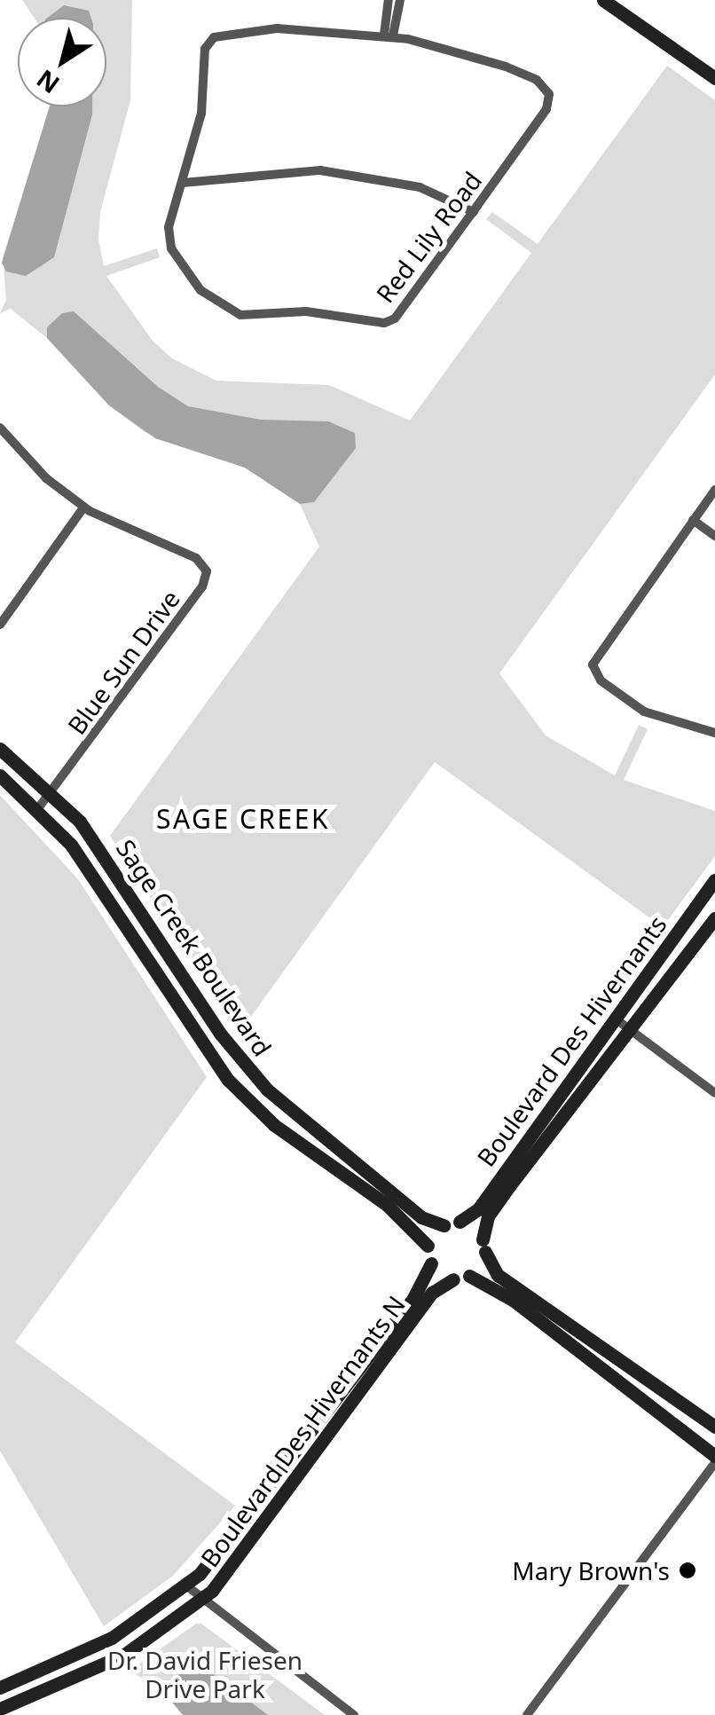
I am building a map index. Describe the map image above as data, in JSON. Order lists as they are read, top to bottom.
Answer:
{
  "streets": {
    "street": [
      "Red Lily Road",
      "Blue Sun Drive",
      "Sage Creek Boulevard",
      "Boulevard Des Hivernants",
      "Boulevard Des Hivernants N"
    ]
  },
  "crossings": [
    ["Blue Sun Drive", "Sage Creek Boulevard"],
    ["Sage Creek Boulevard", "Boulevard Des Hivernants"],
    ["Sage Creek Boulevard", "Boulevard Des Hivernants N"],
    ["Boulevard Des Hivernants", "Boulevard Des Hivernants N"]
  ],
  "districts": ["SAGE CREEK"],
  "parks": ["Dr. David Friesen Drive Park"],
  "places": ["Mary Brown's"],
  "north": "bottom left"
}
